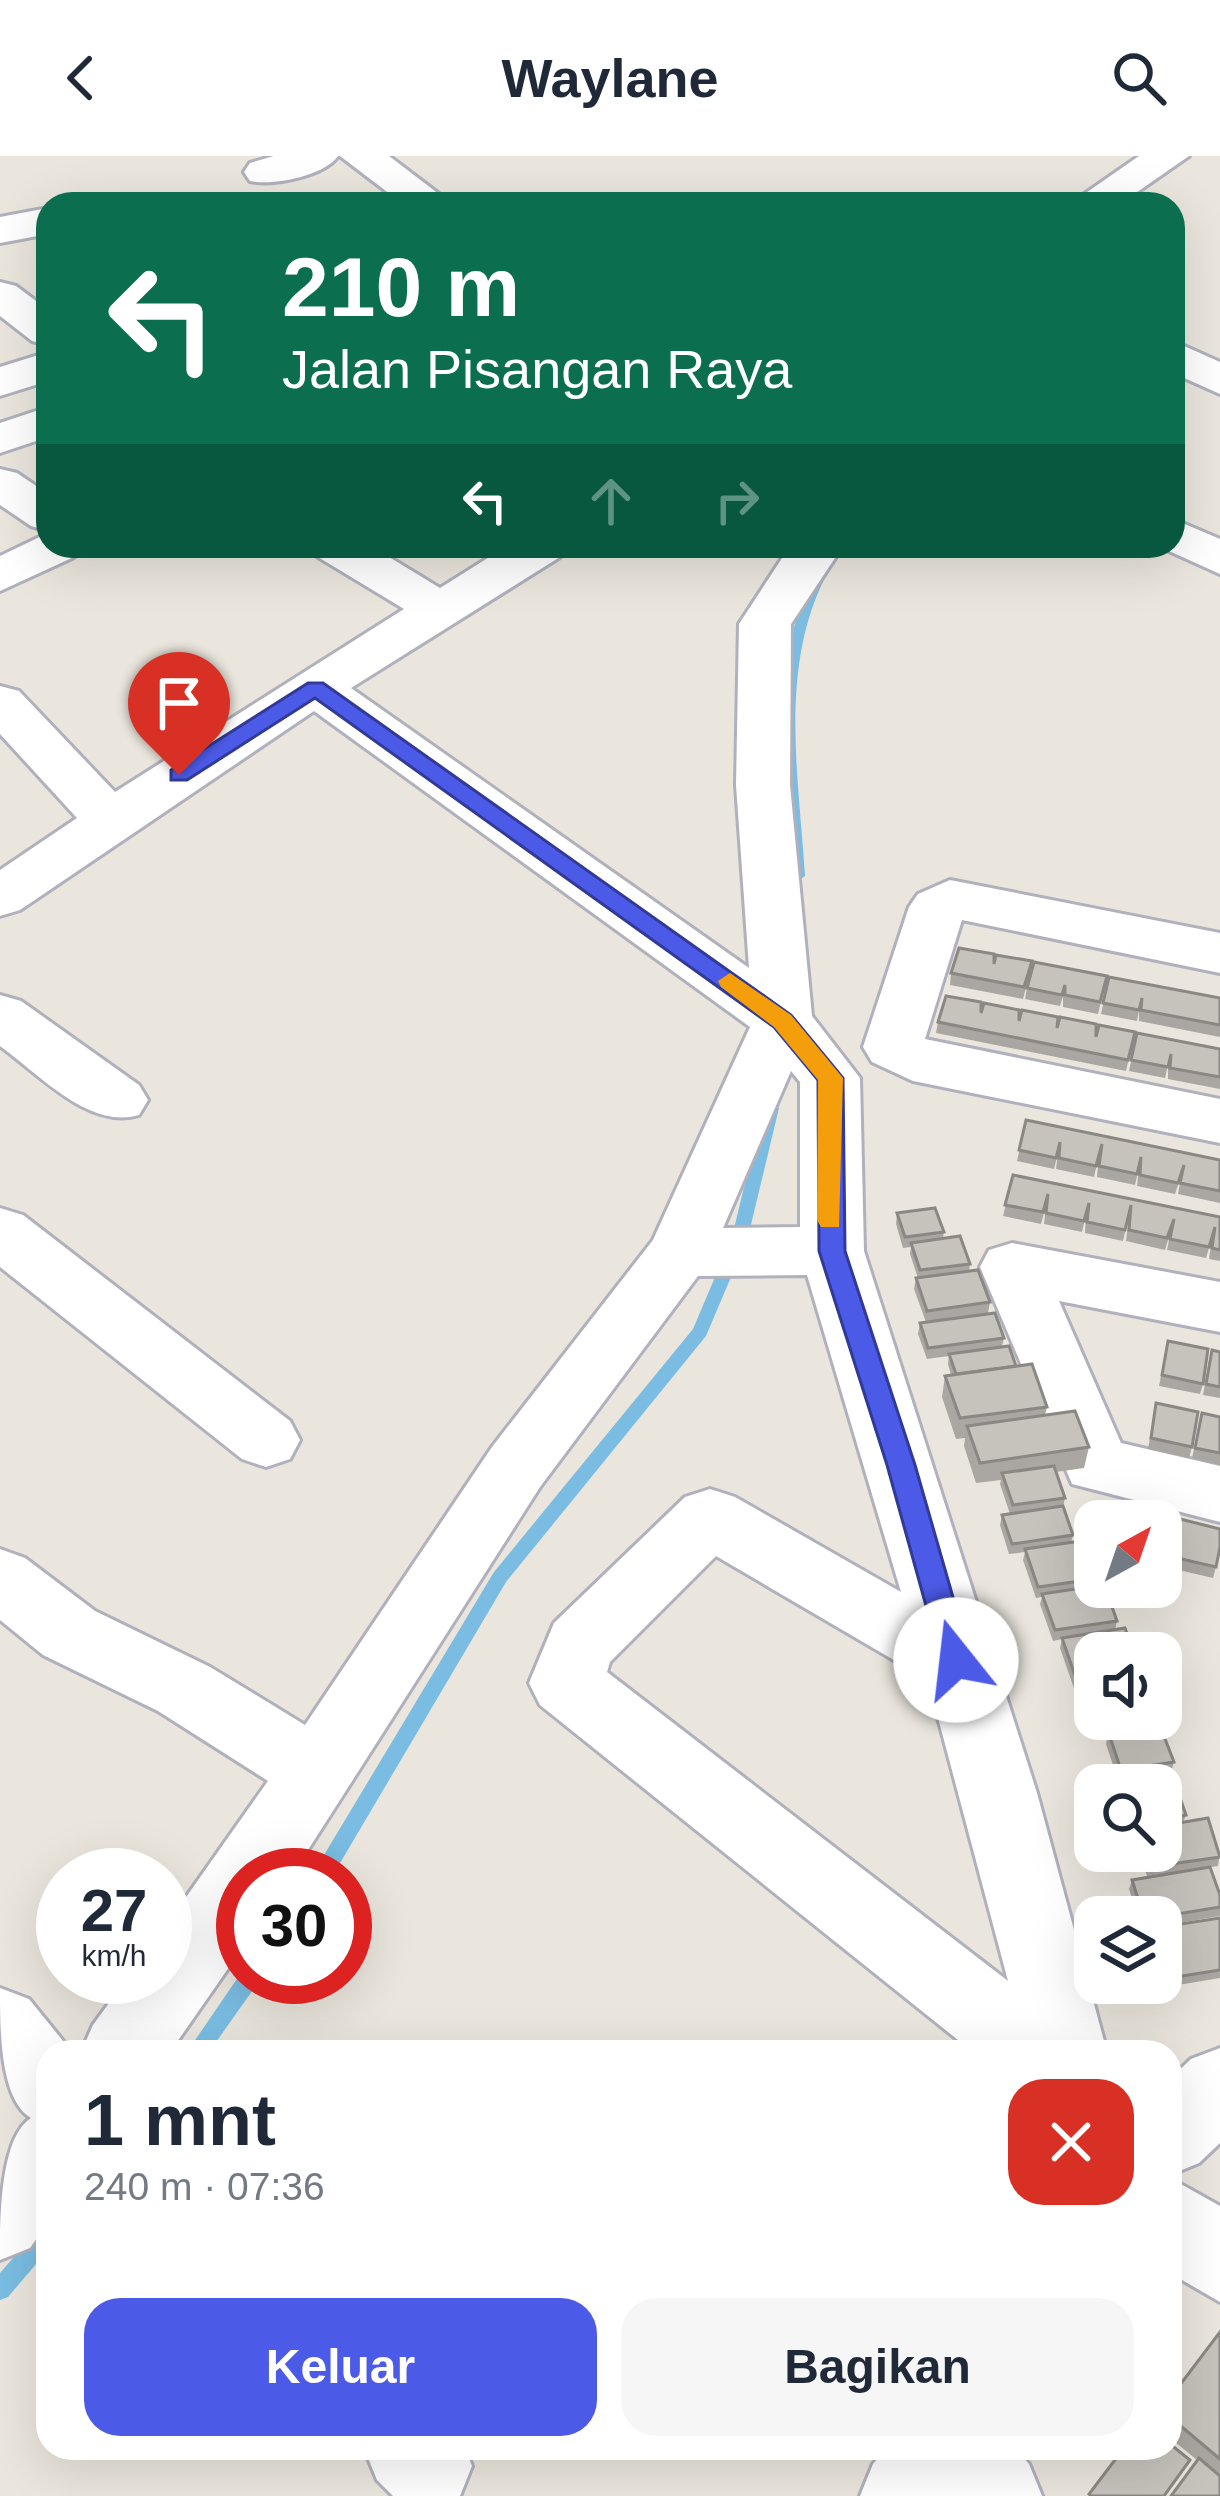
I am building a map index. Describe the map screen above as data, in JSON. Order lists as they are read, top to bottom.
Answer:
{
  "north": "top right",
  "page": {
    "header": "Waylane",
    "turn": ["210 m", "Jalan Pisangan Raya"],
    "speed": "27 km/h",
    "limit": "30",
    "heading": ["1 mnt", "240 m · 07:36"],
    "buttons": ["Keluar", "Bagikan"]
  }
}
